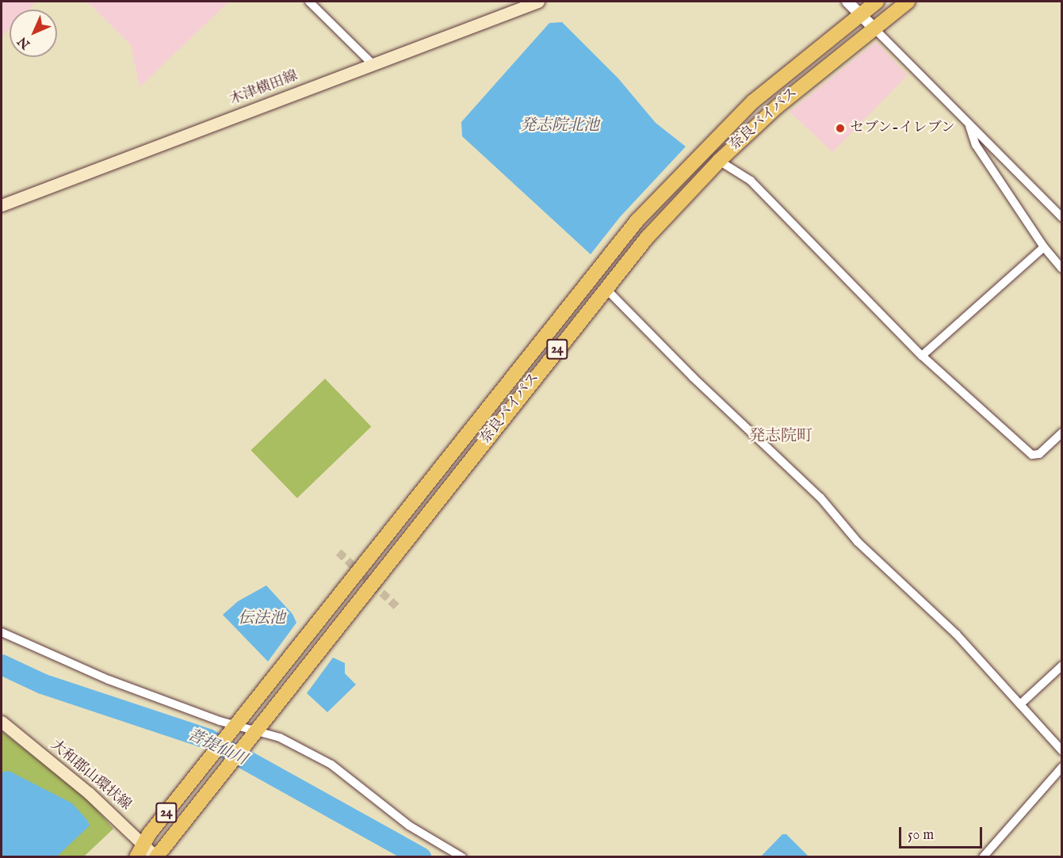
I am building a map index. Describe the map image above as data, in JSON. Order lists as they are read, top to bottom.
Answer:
{
  "streets": {
    "highway": ["奈良バイパス", "24"],
    "main road": ["木津横田線", "大和郡山環状線"]
  },
  "crossings": [
    ["奈良バイパス", "大和郡山環状線"]
  ],
  "districts": ["発志院町"],
  "water": ["発志院北池", "伝法池", "菩提仙川"],
  "places": ["セブン-イレブン"],
  "scale_bar": "50 m",
  "north": "bottom left"
}
